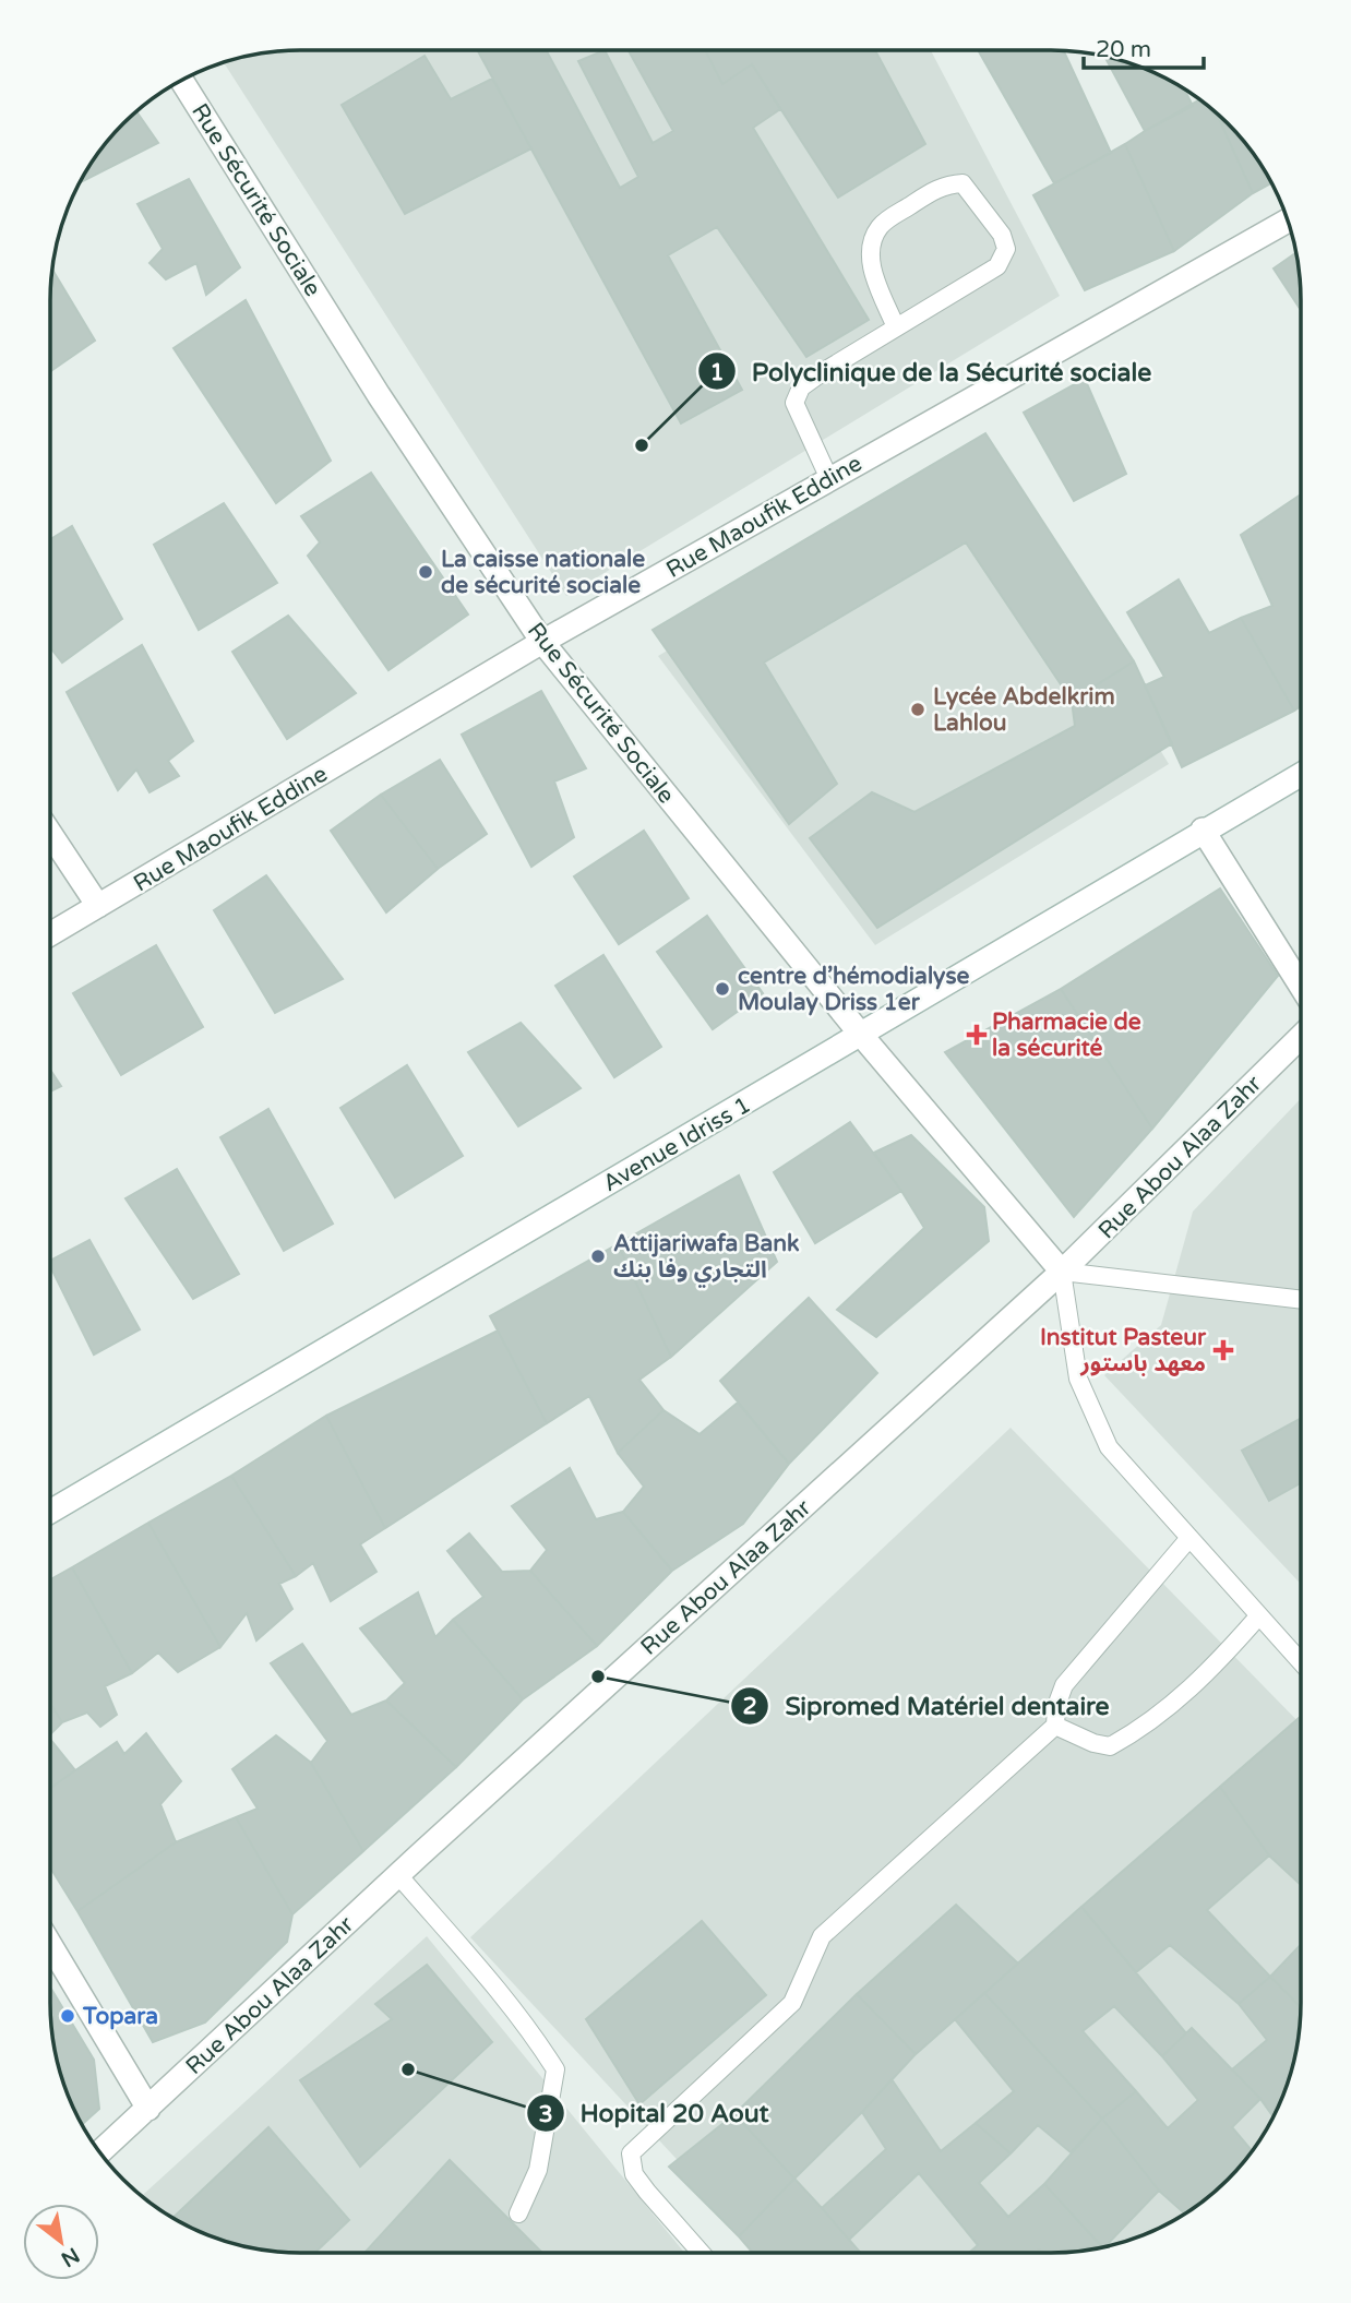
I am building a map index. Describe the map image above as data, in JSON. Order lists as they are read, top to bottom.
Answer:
{
  "streets": {
    "street": [
      "Rue Sécurité Sociale",
      "Rue Maoufik Eddine",
      "Avenue Idriss 1",
      "Rue Abou Alaa Zahr"
    ]
  },
  "crossings": [
    ["Rue Sécurité Sociale", "Rue Maoufik Eddine"],
    ["Rue Sécurité Sociale", "Avenue Idriss 1"],
    ["Rue Sécurité Sociale", "Rue Abou Alaa Zahr"]
  ],
  "places": {
    "other": [
      "Polyclinique de la Sécurité sociale",
      "La caisse nationale de sécurité sociale",
      "Lycée Abdelkrim Lahlou",
      "centre d’hémodialyse Moulay Driss 1er",
      "Attijariwafa Bank التجاري وفا بنك",
      "Sipromed Matériel dentaire",
      "Topara",
      "Hopital 20 Aout"
    ],
    "health": ["Pharmacie de la sécurité", "Institut Pasteur معهد باستور"]
  },
  "scale_bar": "20 m",
  "north": "bottom right"
}
